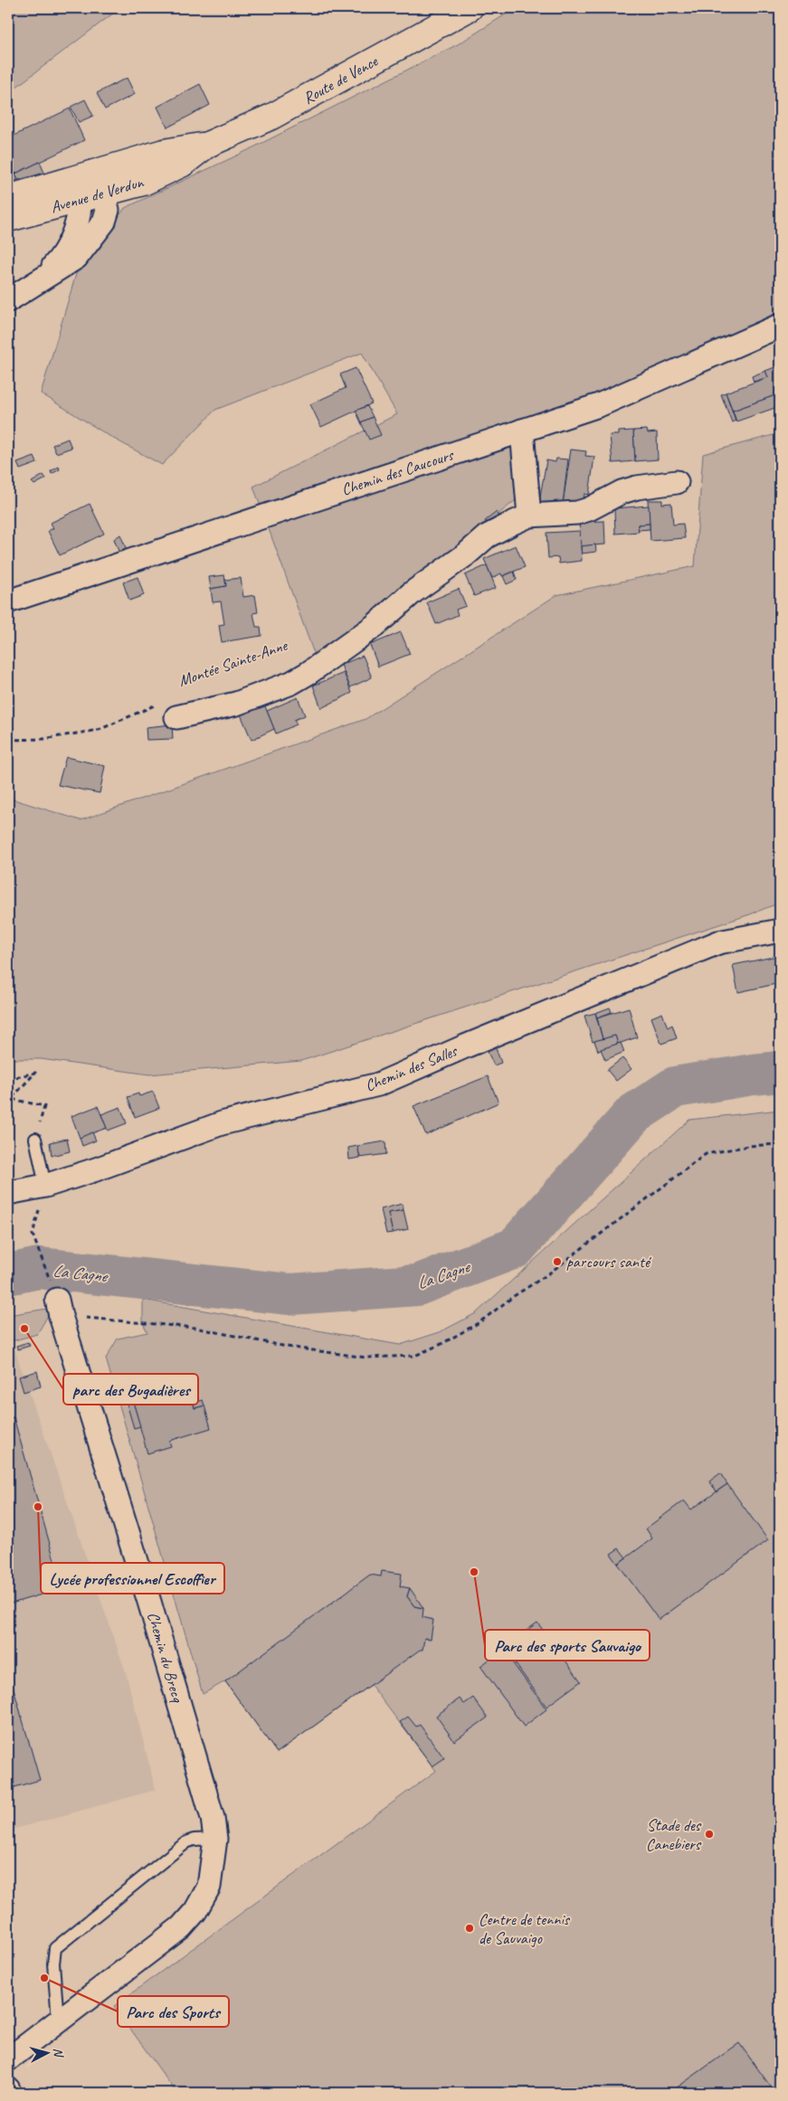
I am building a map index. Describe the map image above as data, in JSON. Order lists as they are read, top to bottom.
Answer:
{
  "streets": {
    "main road": ["Route de Vence", "Avenue de Verdun"],
    "street": ["Chemin des Caucours", "Chemin des Salles", "Chemin du Brecq"]
  },
  "crossings": [
    ["Route de Vence", "Avenue de Verdun"]
  ],
  "water": ["La Cagne"],
  "places": [
    "parcours santé",
    "parc des Bugadières",
    "Lycée professionnel Escoffier",
    "Parc des sports Sauvaigo",
    "Stade des Canebiers",
    "Centre de tennis de Sauvaigo",
    "Parc des Sports"
  ],
  "north": "right"
}
